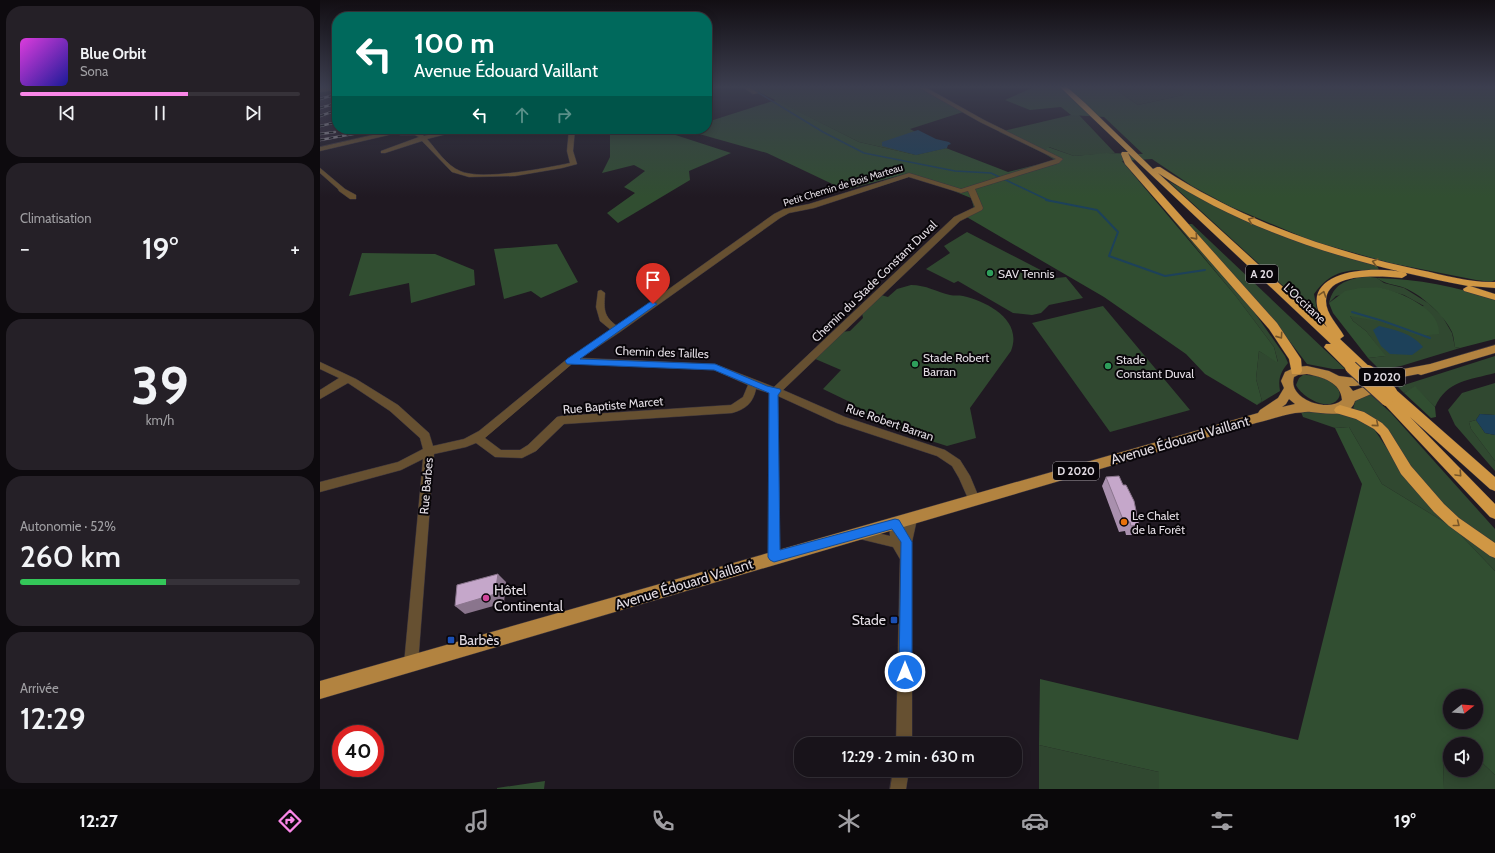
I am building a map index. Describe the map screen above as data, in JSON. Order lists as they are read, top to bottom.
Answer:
{
  "streets": {
    "highway": ["A 20", "L'Occitane"],
    "main road": ["D 2020", "Avenue Édouard Vaillant"],
    "street": [
      "Petit Chemin de Bois Marteau",
      "Chemin du Stade Constant Duval",
      "Chemin des Tailles",
      "Rue Baptiste Marcet",
      "Rue Robert Barran",
      "Rue Barbes"
    ]
  },
  "crossings": [
    ["Petit Chemin de Bois Marteau", "Chemin du Stade Constant Duval"],
    ["Petit Chemin de Bois Marteau", "Chemin des Tailles"],
    ["Chemin du Stade Constant Duval", "Chemin des Tailles"],
    ["Chemin du Stade Constant Duval", "Rue Robert Barran"],
    ["Chemin des Tailles", "Rue Baptiste Marcet"],
    ["Chemin des Tailles", "Rue Robert Barran"],
    ["D 2020", "Avenue Édouard Vaillant"],
    ["Rue Robert Barran", "Avenue Édouard Vaillant"],
    ["Avenue Édouard Vaillant", "Rue Barbes"]
  ],
  "places": {
    "other": [
      "SAV Tennis",
      "Stade Robert Barran",
      "Stade Constant Duval",
      "Le Chalet de la Forêt",
      "Hôtel Continental"
    ],
    "transit": ["Stade", "Barbès"]
  },
  "north": "right",
  "page": {
    "turn": ["100 m", "Avenue Édouard Vaillant"],
    "song": ["Blue Orbit", "Sona"],
    "tile": [
      "Climatisation",
      ["39", "km/h"],
      ["Autonomie · 52%", "260 km"],
      ["Arrivée", "12:29"]
    ],
    "heat": ["−", "19°", "+"],
    "limit": "40",
    "trip": "12:29 · 2 min · 630 m",
    "tabs": ["12:27", "19°"]
  }
}
